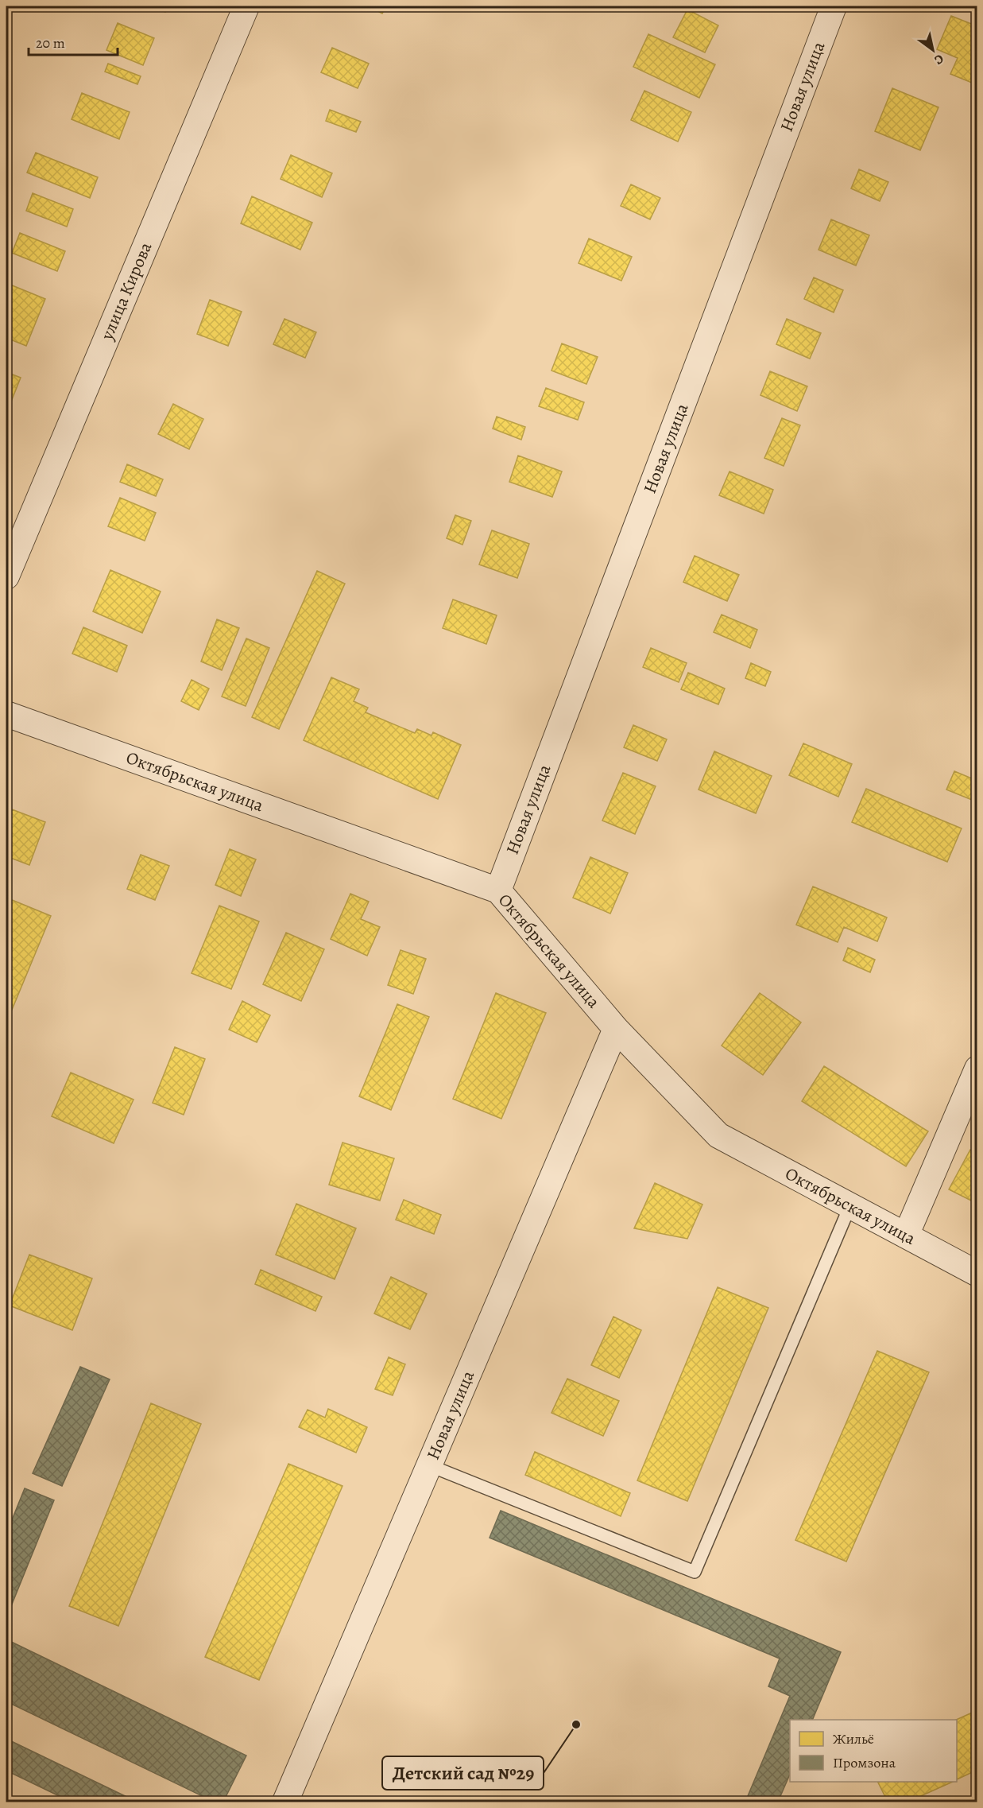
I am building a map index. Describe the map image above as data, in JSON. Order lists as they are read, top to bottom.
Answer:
{
  "streets": {
    "street": ["Новая улица", "улица Кирова", "Октябрьская улица"]
  },
  "crossings": [
    ["Новая улица", "Октябрьская улица"]
  ],
  "places": ["Детский сад №29"],
  "legend": ["Жильё", "Промзона"],
  "scale_bar": "20 m",
  "north": "bottom right"
}
